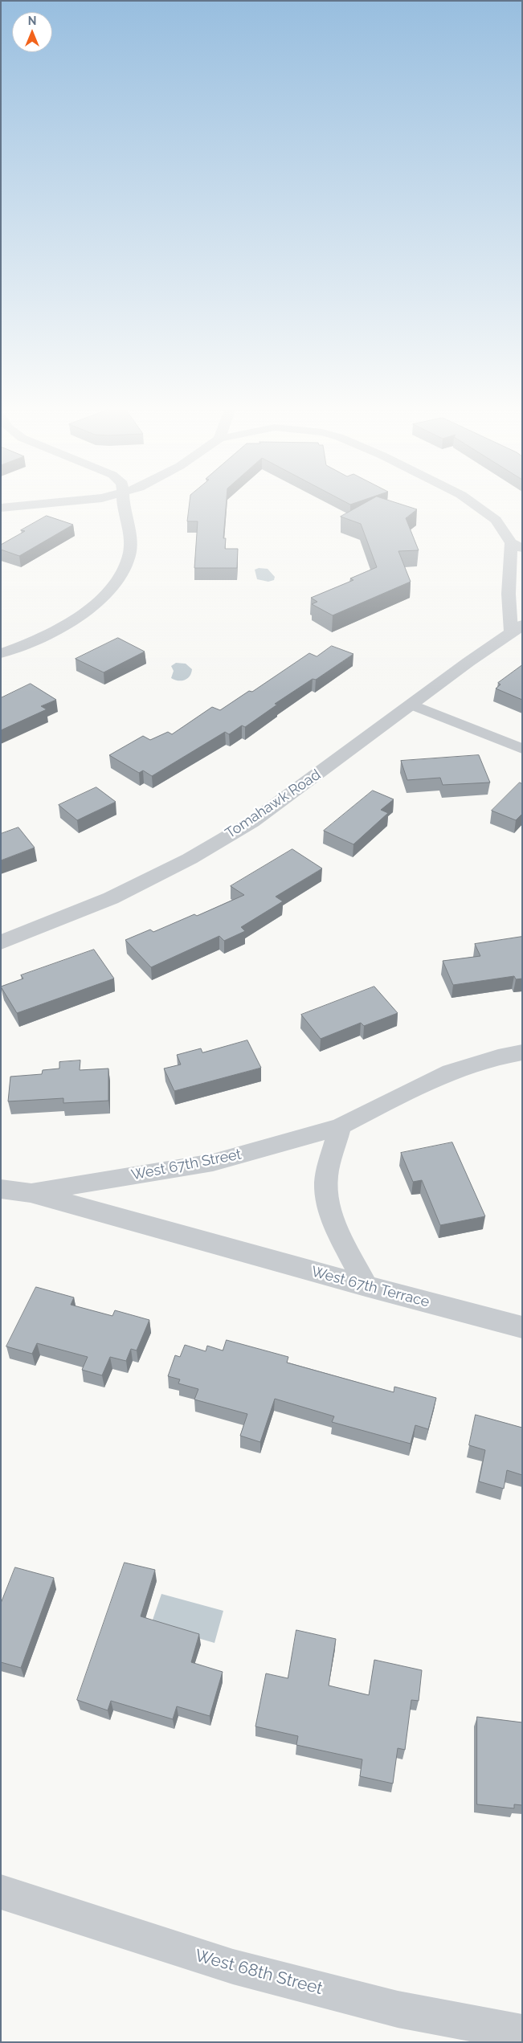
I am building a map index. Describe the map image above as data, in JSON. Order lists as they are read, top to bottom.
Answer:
{
  "streets": {
    "street": [
      "Tomahawk Road",
      "West 67th Street",
      "West 67th Terrace",
      "West 68th Street"
    ]
  },
  "crossings": [
    ["West 67th Street", "West 67th Terrace"]
  ],
  "north": "top"
}
